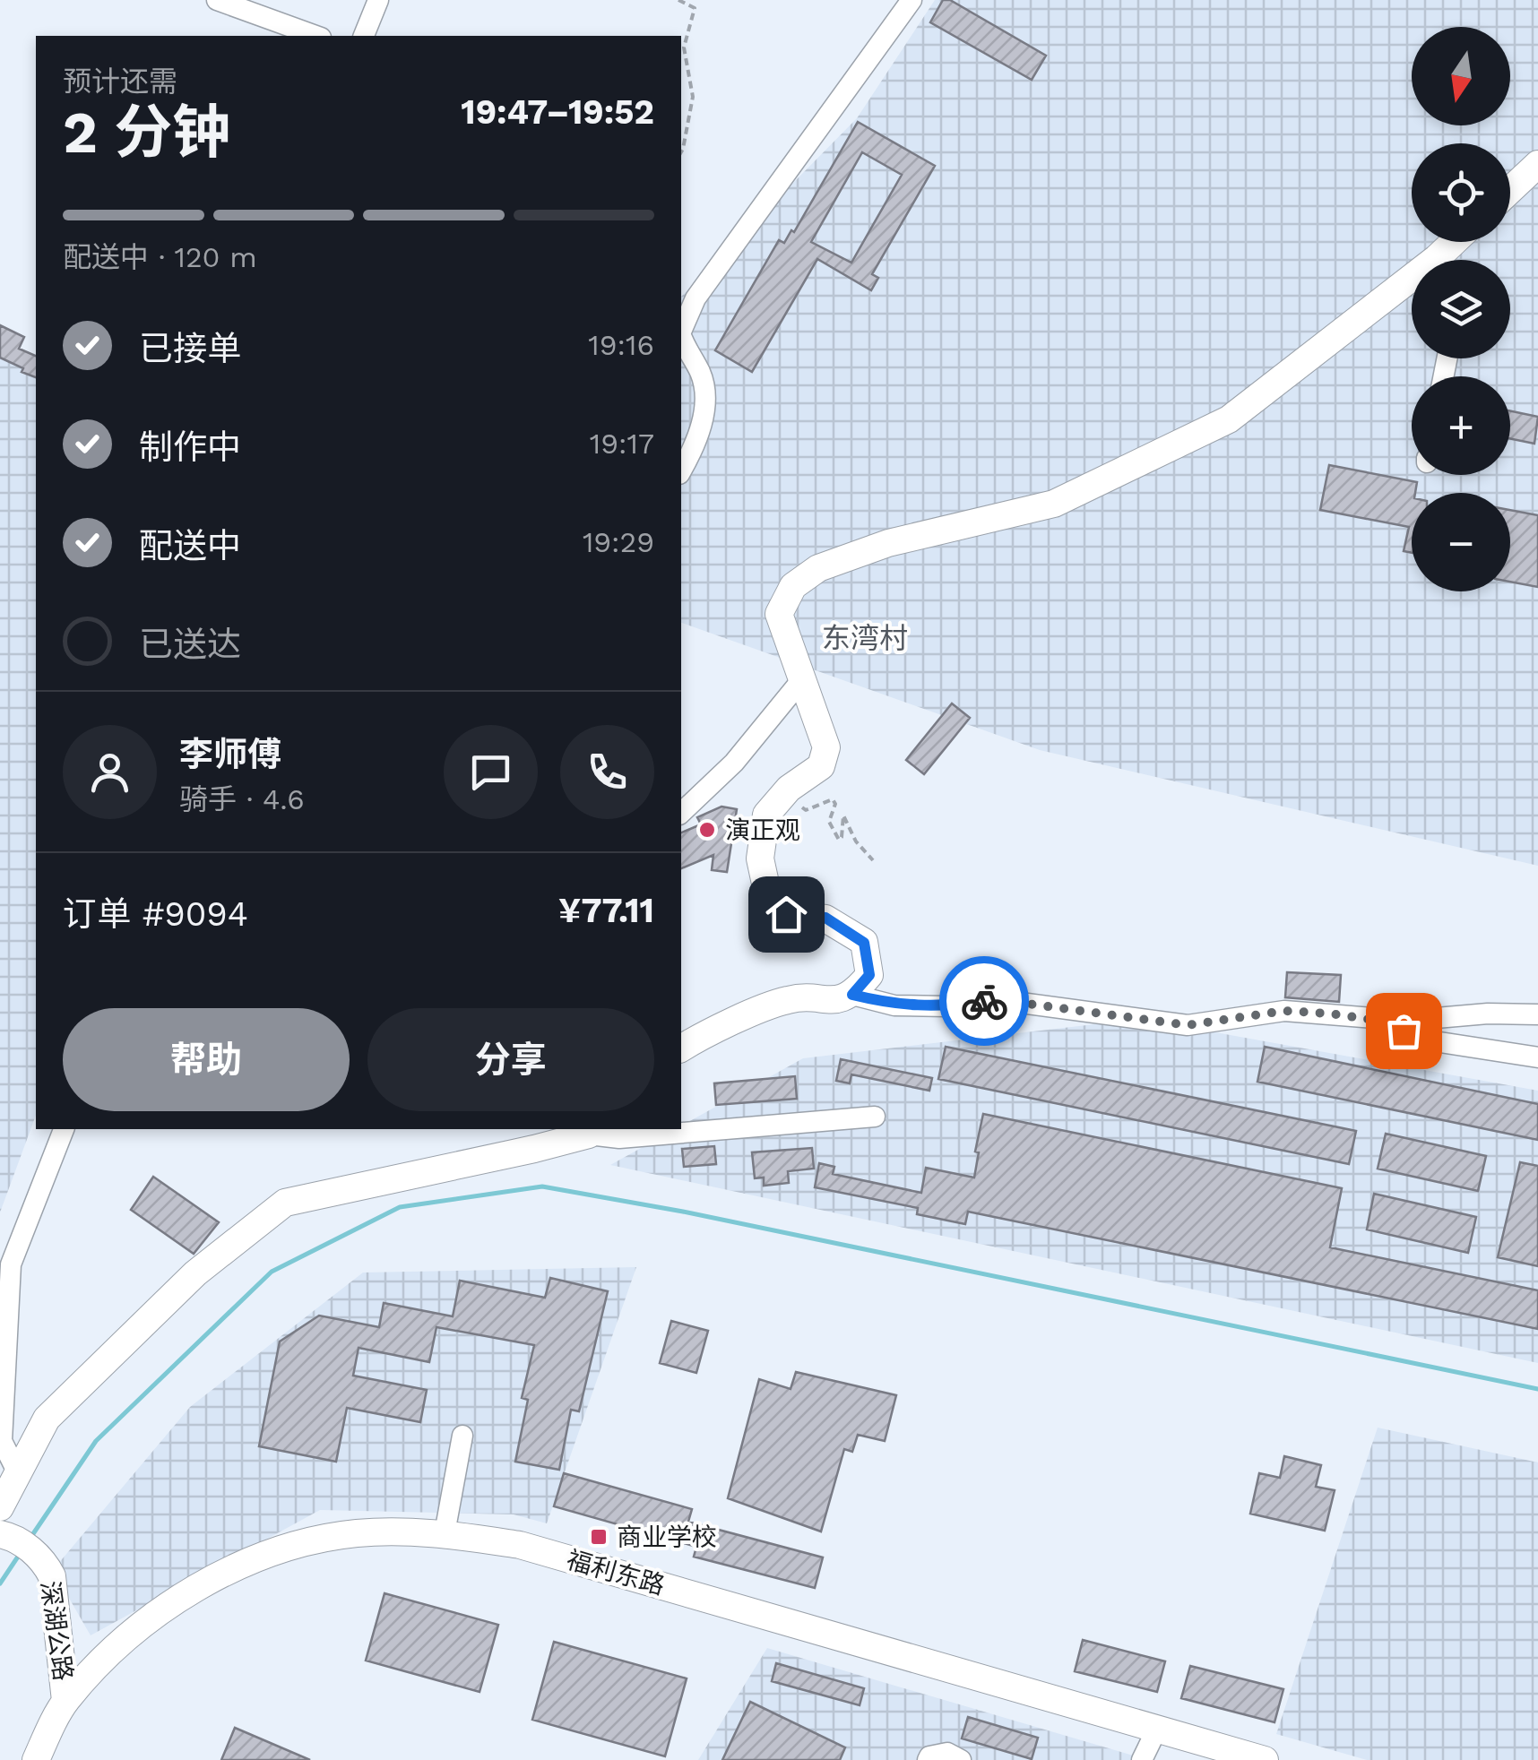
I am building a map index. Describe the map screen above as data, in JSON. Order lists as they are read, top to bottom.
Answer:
{
  "streets": {
    "main road": ["福利东路", "深湖公路"]
  },
  "crossings": [
    ["福利东路", "深湖公路"]
  ],
  "districts": ["东湾村"],
  "places": {
    "other": ["演正观"],
    "transit": ["商业学校"]
  },
  "north": "bottom",
  "page": {
    "map_buttons": ["+", "−"],
    "heading": ["2 分钟", "预计还需", "19:47–19:52"],
    "panel": [
      "李师傅",
      "骑手 · 4.6",
      "订单 #9094",
      "¥77.11"
    ],
    "bar": "配送中 · 120 m",
    "list": [
      ["已接单", "19:16"],
      ["制作中", "19:17"],
      ["配送中", "19:29"],
      "已送达"
    ],
    "buttons": ["帮助", "分享"]
  }
}
